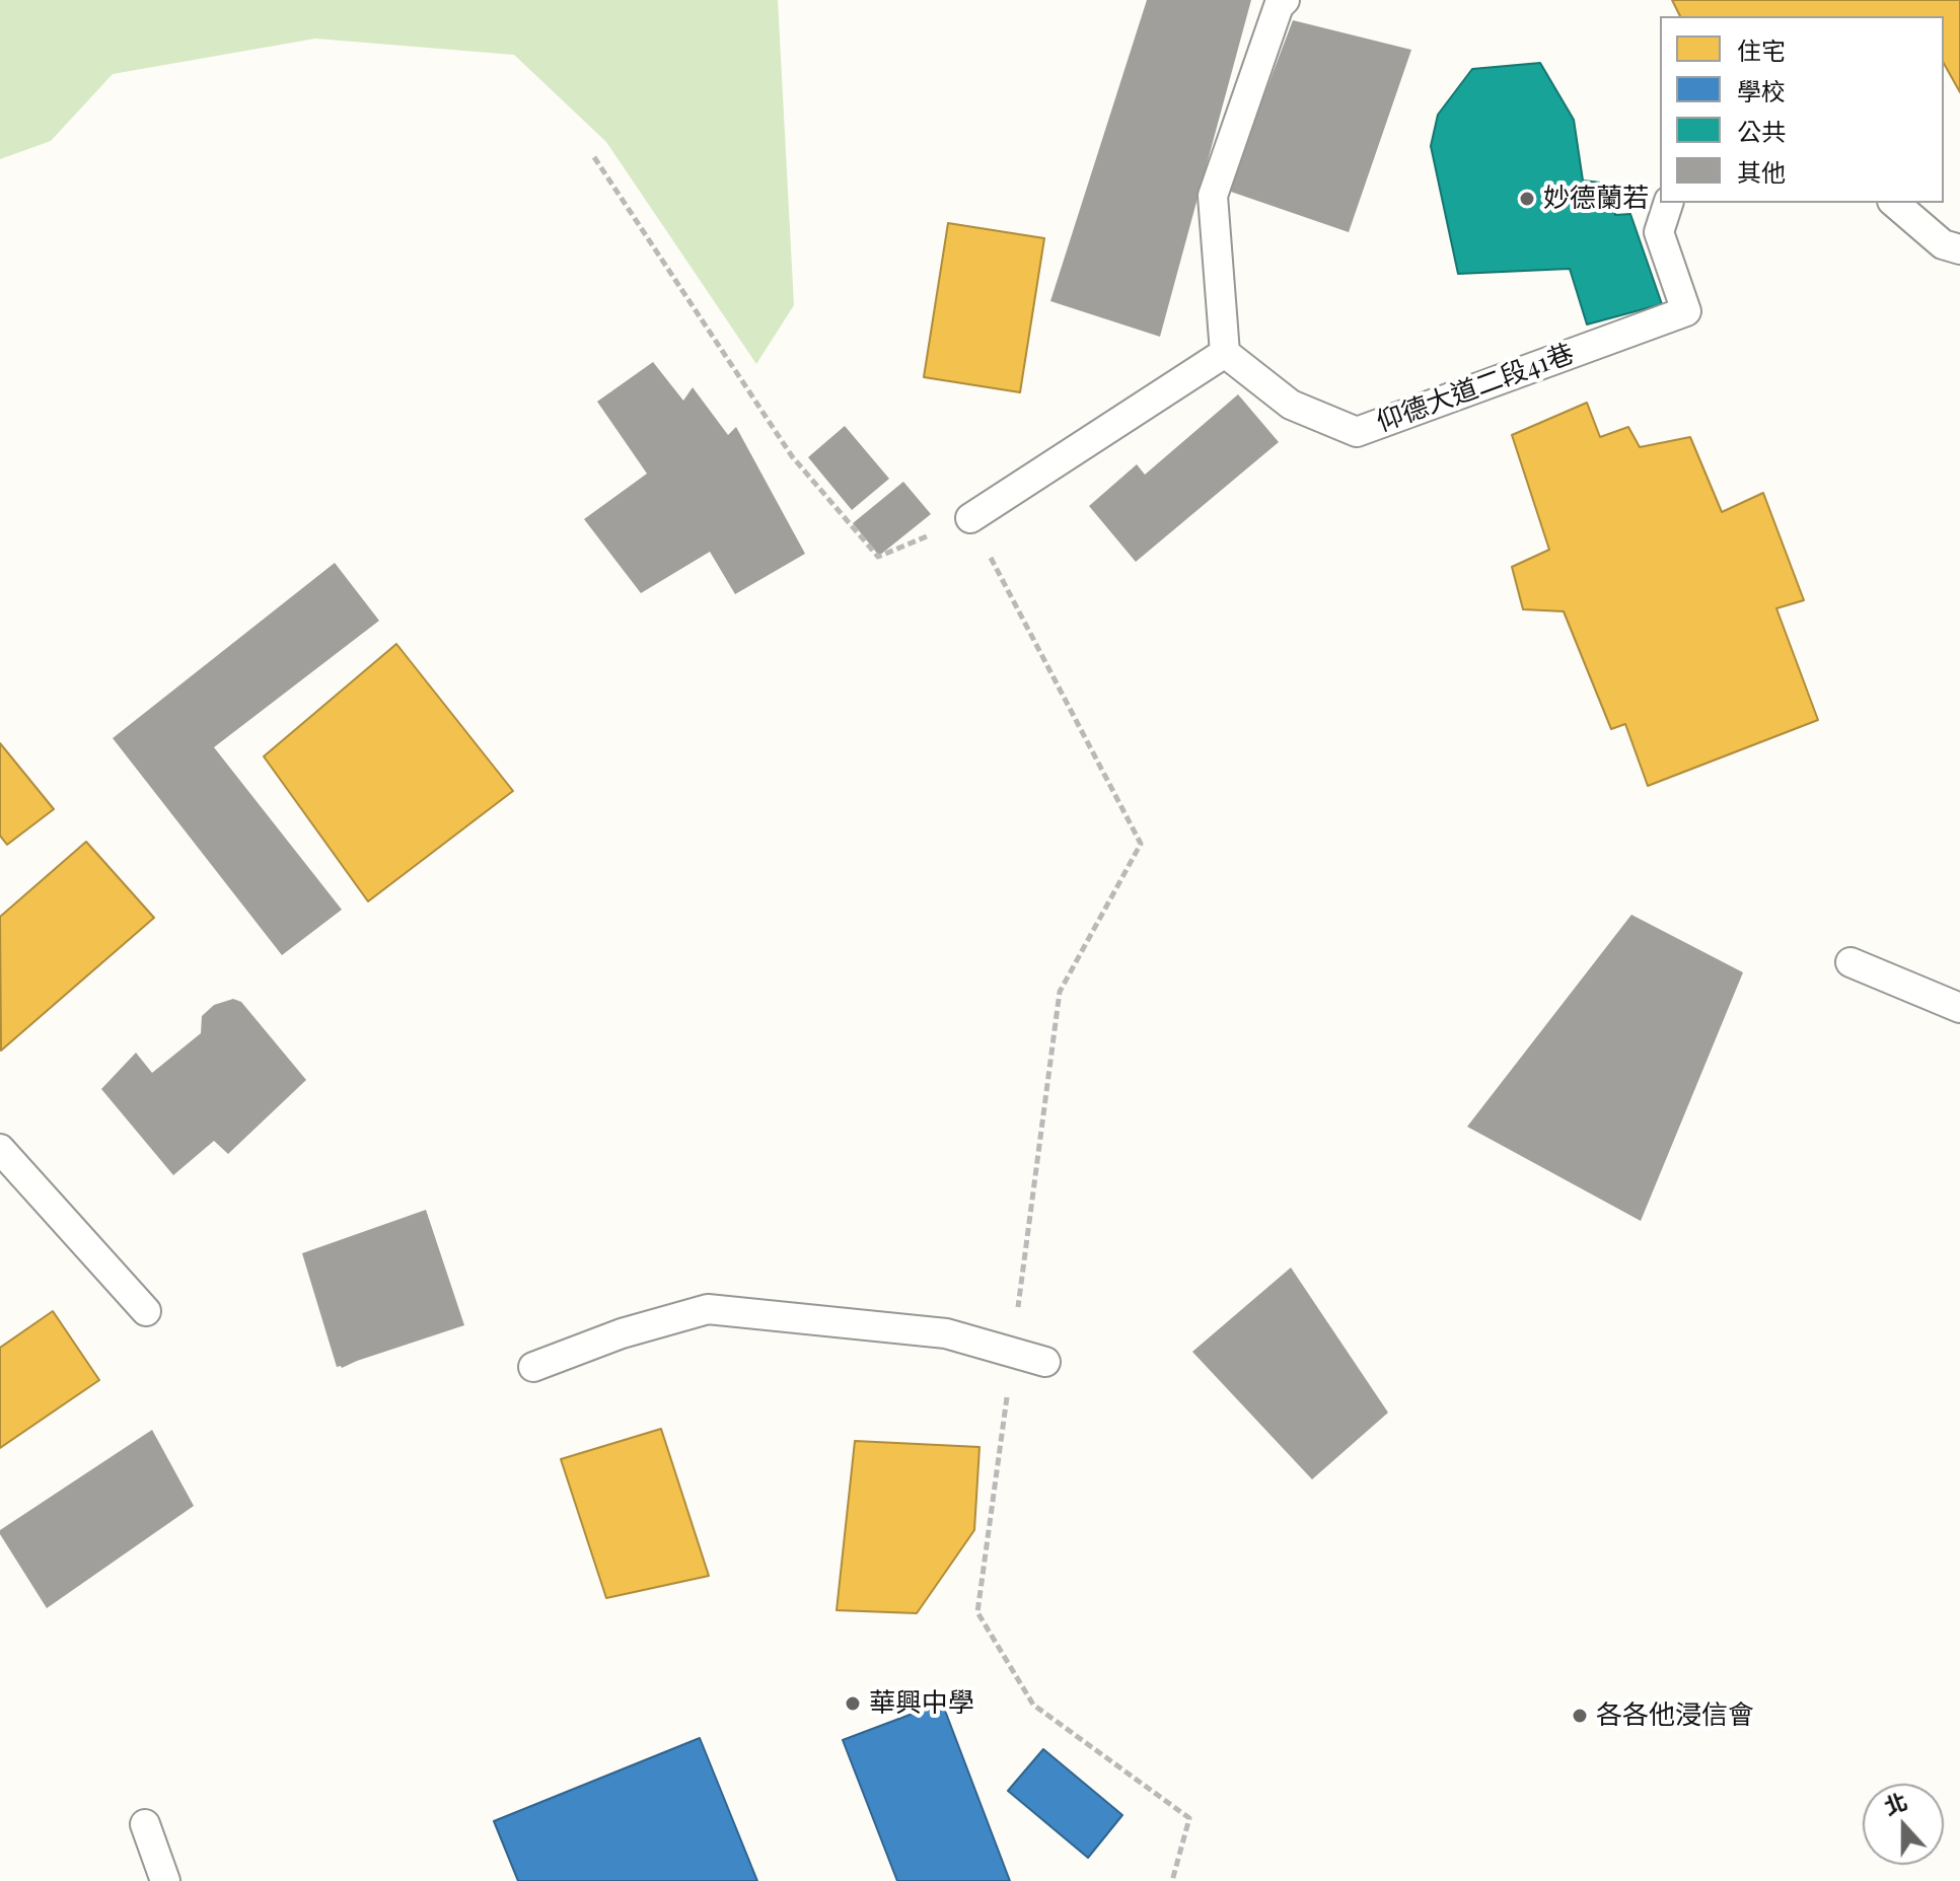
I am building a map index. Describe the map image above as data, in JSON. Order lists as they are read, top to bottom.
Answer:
{
  "streets": {
    "lane": ["仰德大道二段41巷"]
  },
  "places": ["妙德蘭若", "華興中學", "各各他浸信會"],
  "legend": [
    "住宅",
    "學校",
    "公共",
    "其他"
  ],
  "north": "top"
}
